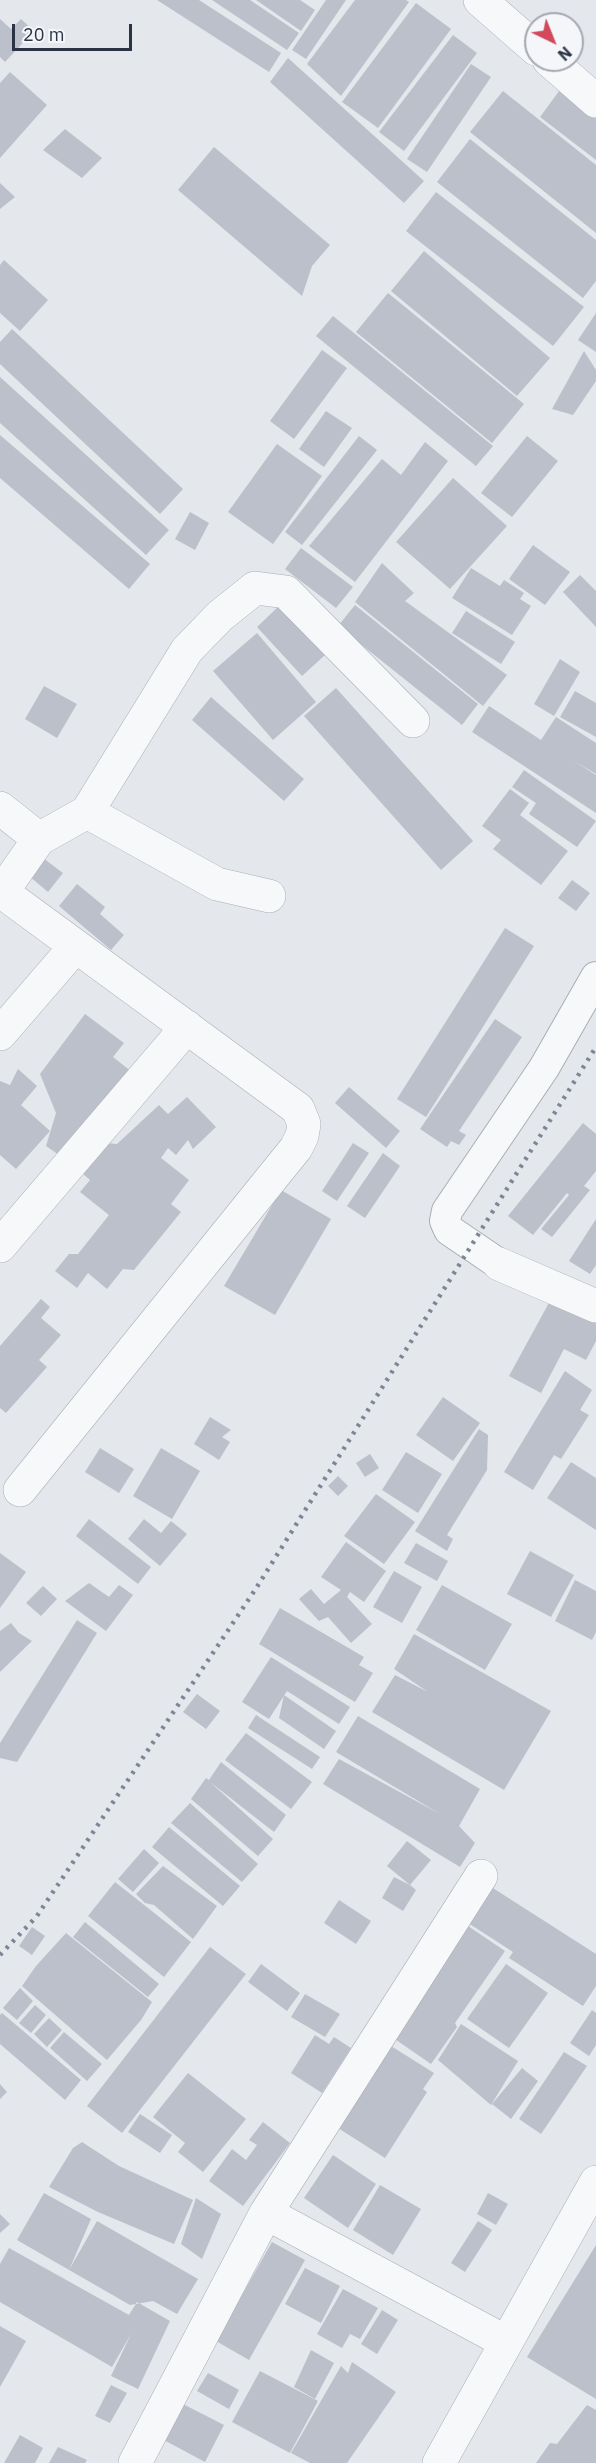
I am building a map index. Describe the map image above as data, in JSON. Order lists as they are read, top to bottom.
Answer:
{
  "scale_bar": "20 m",
  "north": "bottom right"
}
